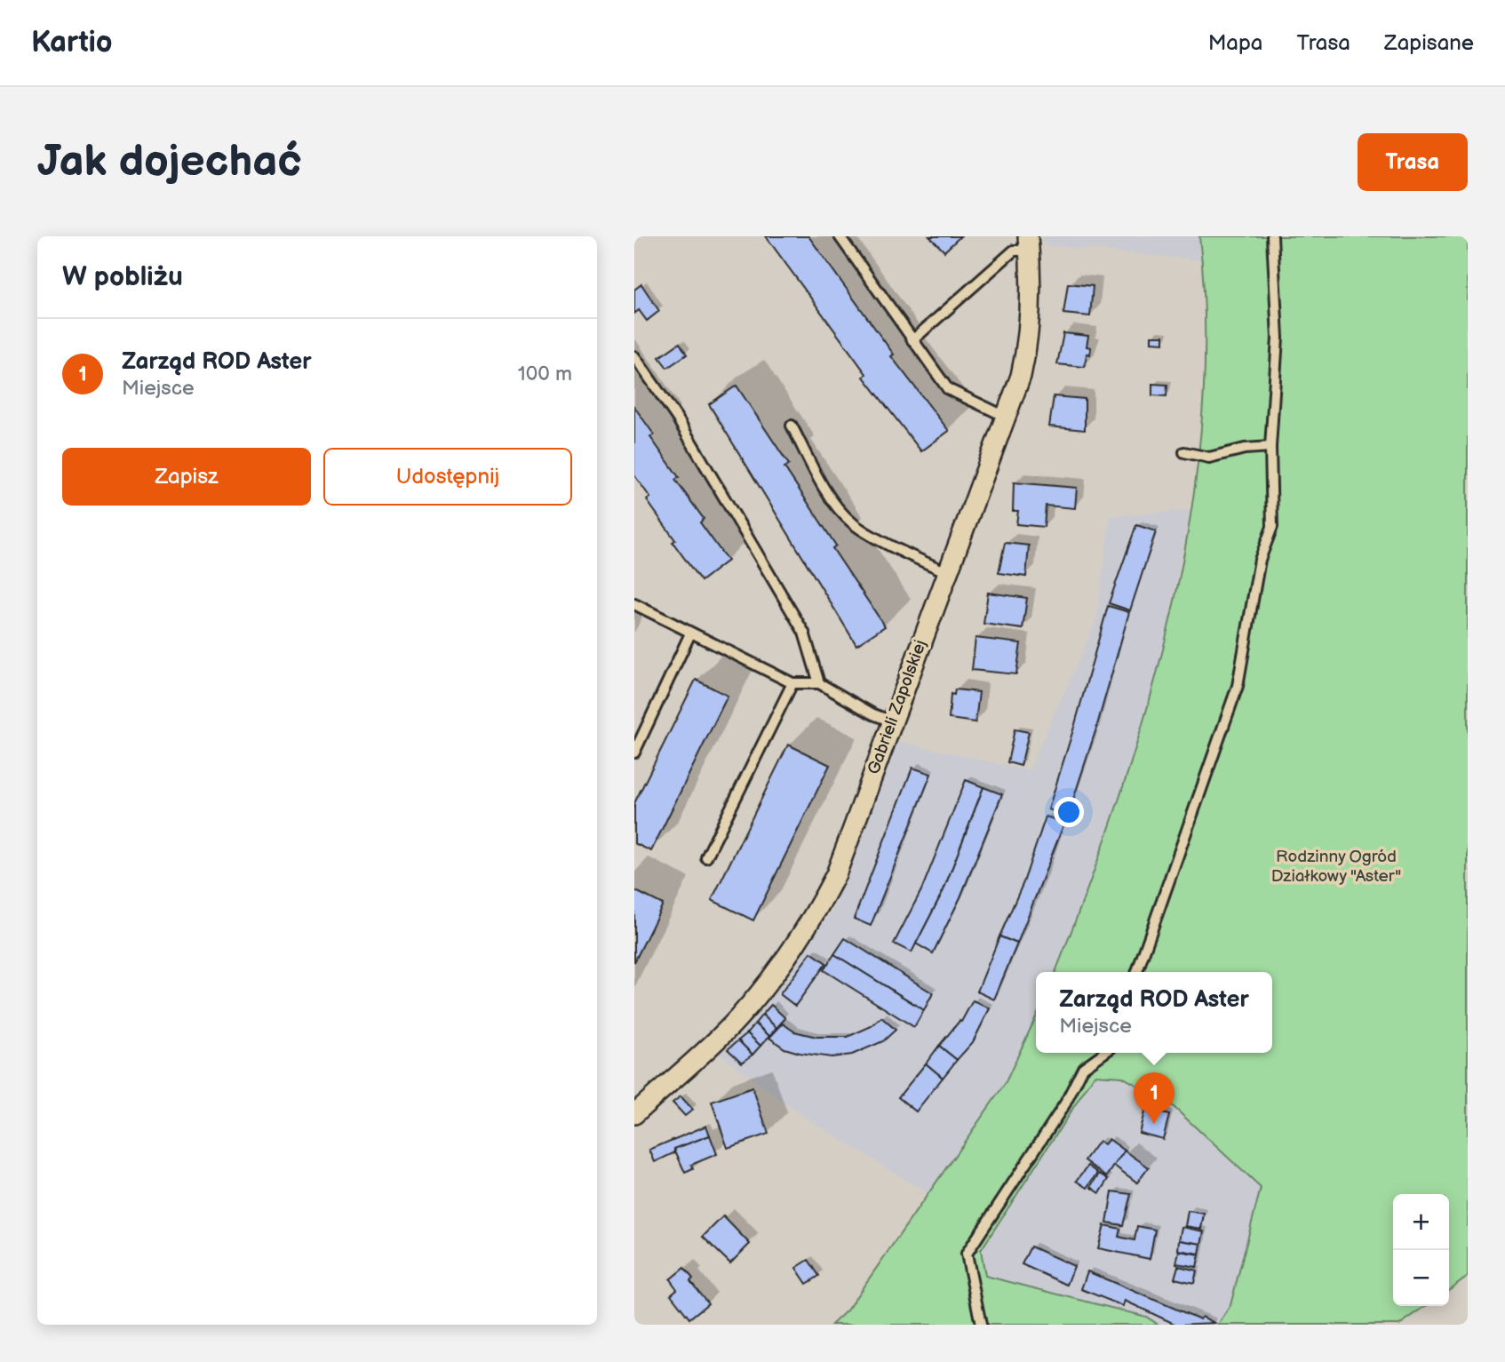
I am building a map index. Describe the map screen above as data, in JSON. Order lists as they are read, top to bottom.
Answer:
{
  "streets": {
    "street": ["Gabrieli Zapolskiej"]
  },
  "parks": ["Rodzinny Ogród Działkowy \"Aster\""],
  "page": {
    "header": "Kartio",
    "nav": ["Mapa", "Trasa", "Zapisane"],
    "buttons": [
      "Trasa",
      ["Zapisz", "Udostępnij"]
    ],
    "title": "Jak dojechać",
    "heading": "W pobliżu",
    "list": [
      {
        "mark": "1",
        "name": "Zarząd ROD Aster",
        "note": "Miejsce",
        "value": "100 m"
      }
    ],
    "popup": ["Zarząd ROD Aster", "Miejsce"],
    "pins": "1",
    "map_buttons": ["+", "−"]
  }
}
